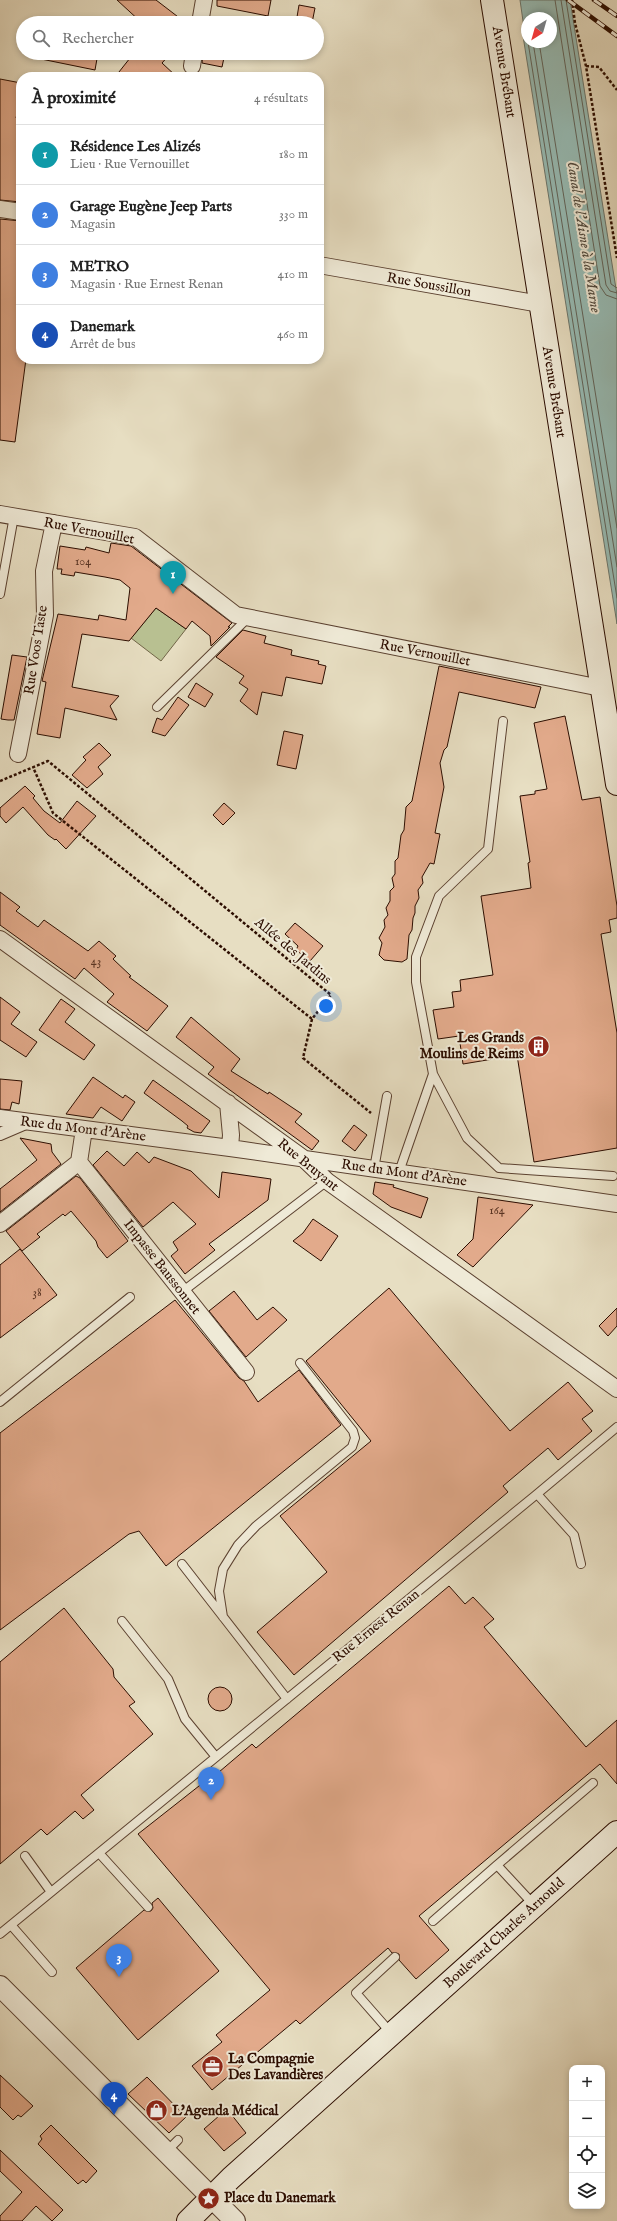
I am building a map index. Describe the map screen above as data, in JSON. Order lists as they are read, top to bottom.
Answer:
{
  "streets": {
    "main road": ["Avenue Brébant", "Boulevard Charles Arnould"],
    "street": [
      "Rue Soussillon",
      "Rue Vernouillet",
      "Rue Voos Taste",
      "Rue du Mont d'Arène",
      "Rue Bruyant",
      "Impasse Baussonnet"
    ],
    "lane": ["Rue Ernest Renan"],
    "path": ["Allée des Jardins"]
  },
  "crossings": [
    ["Avenue Brébant", "Rue Soussillon"],
    ["Avenue Brébant", "Rue Vernouillet"],
    ["Rue Vernouillet", "Rue Voos Taste"],
    ["Rue du Mont d'Arène", "Rue Bruyant"]
  ],
  "water": ["Canal de l'Aisne à la Marne"],
  "places": {
    "building": ["Les Grands Moulins de Reims"],
    "office": ["La Compagnie Des Lavandières"],
    "shop": ["L'Agenda Médical"],
    "place": ["Place du Danemark"]
  },
  "house_numbers": [
    "104",
    "43",
    "164",
    "38"
  ],
  "north": "bottom left",
  "page": {
    "search": "Rechercher",
    "heading": ["À proximité", "4 résultats"],
    "list": [
      {
        "mark": "1",
        "name": "Résidence Les Alizés",
        "note": "Lieu · Rue Vernouillet",
        "value": "180 m"
      },
      {
        "mark": "2",
        "name": "Garage Eugène Jeep Parts",
        "note": "Magasin",
        "value": "330 m"
      },
      {
        "mark": "3",
        "name": "METRO",
        "note": "Magasin · Rue Ernest Renan",
        "value": "410 m"
      },
      {
        "mark": "4",
        "name": "Danemark",
        "note": "Arrêt de bus",
        "value": "460 m"
      }
    ],
    "pins": [
      "1",
      "2",
      "3",
      "4"
    ],
    "map_buttons": ["+", "−"]
  }
}
